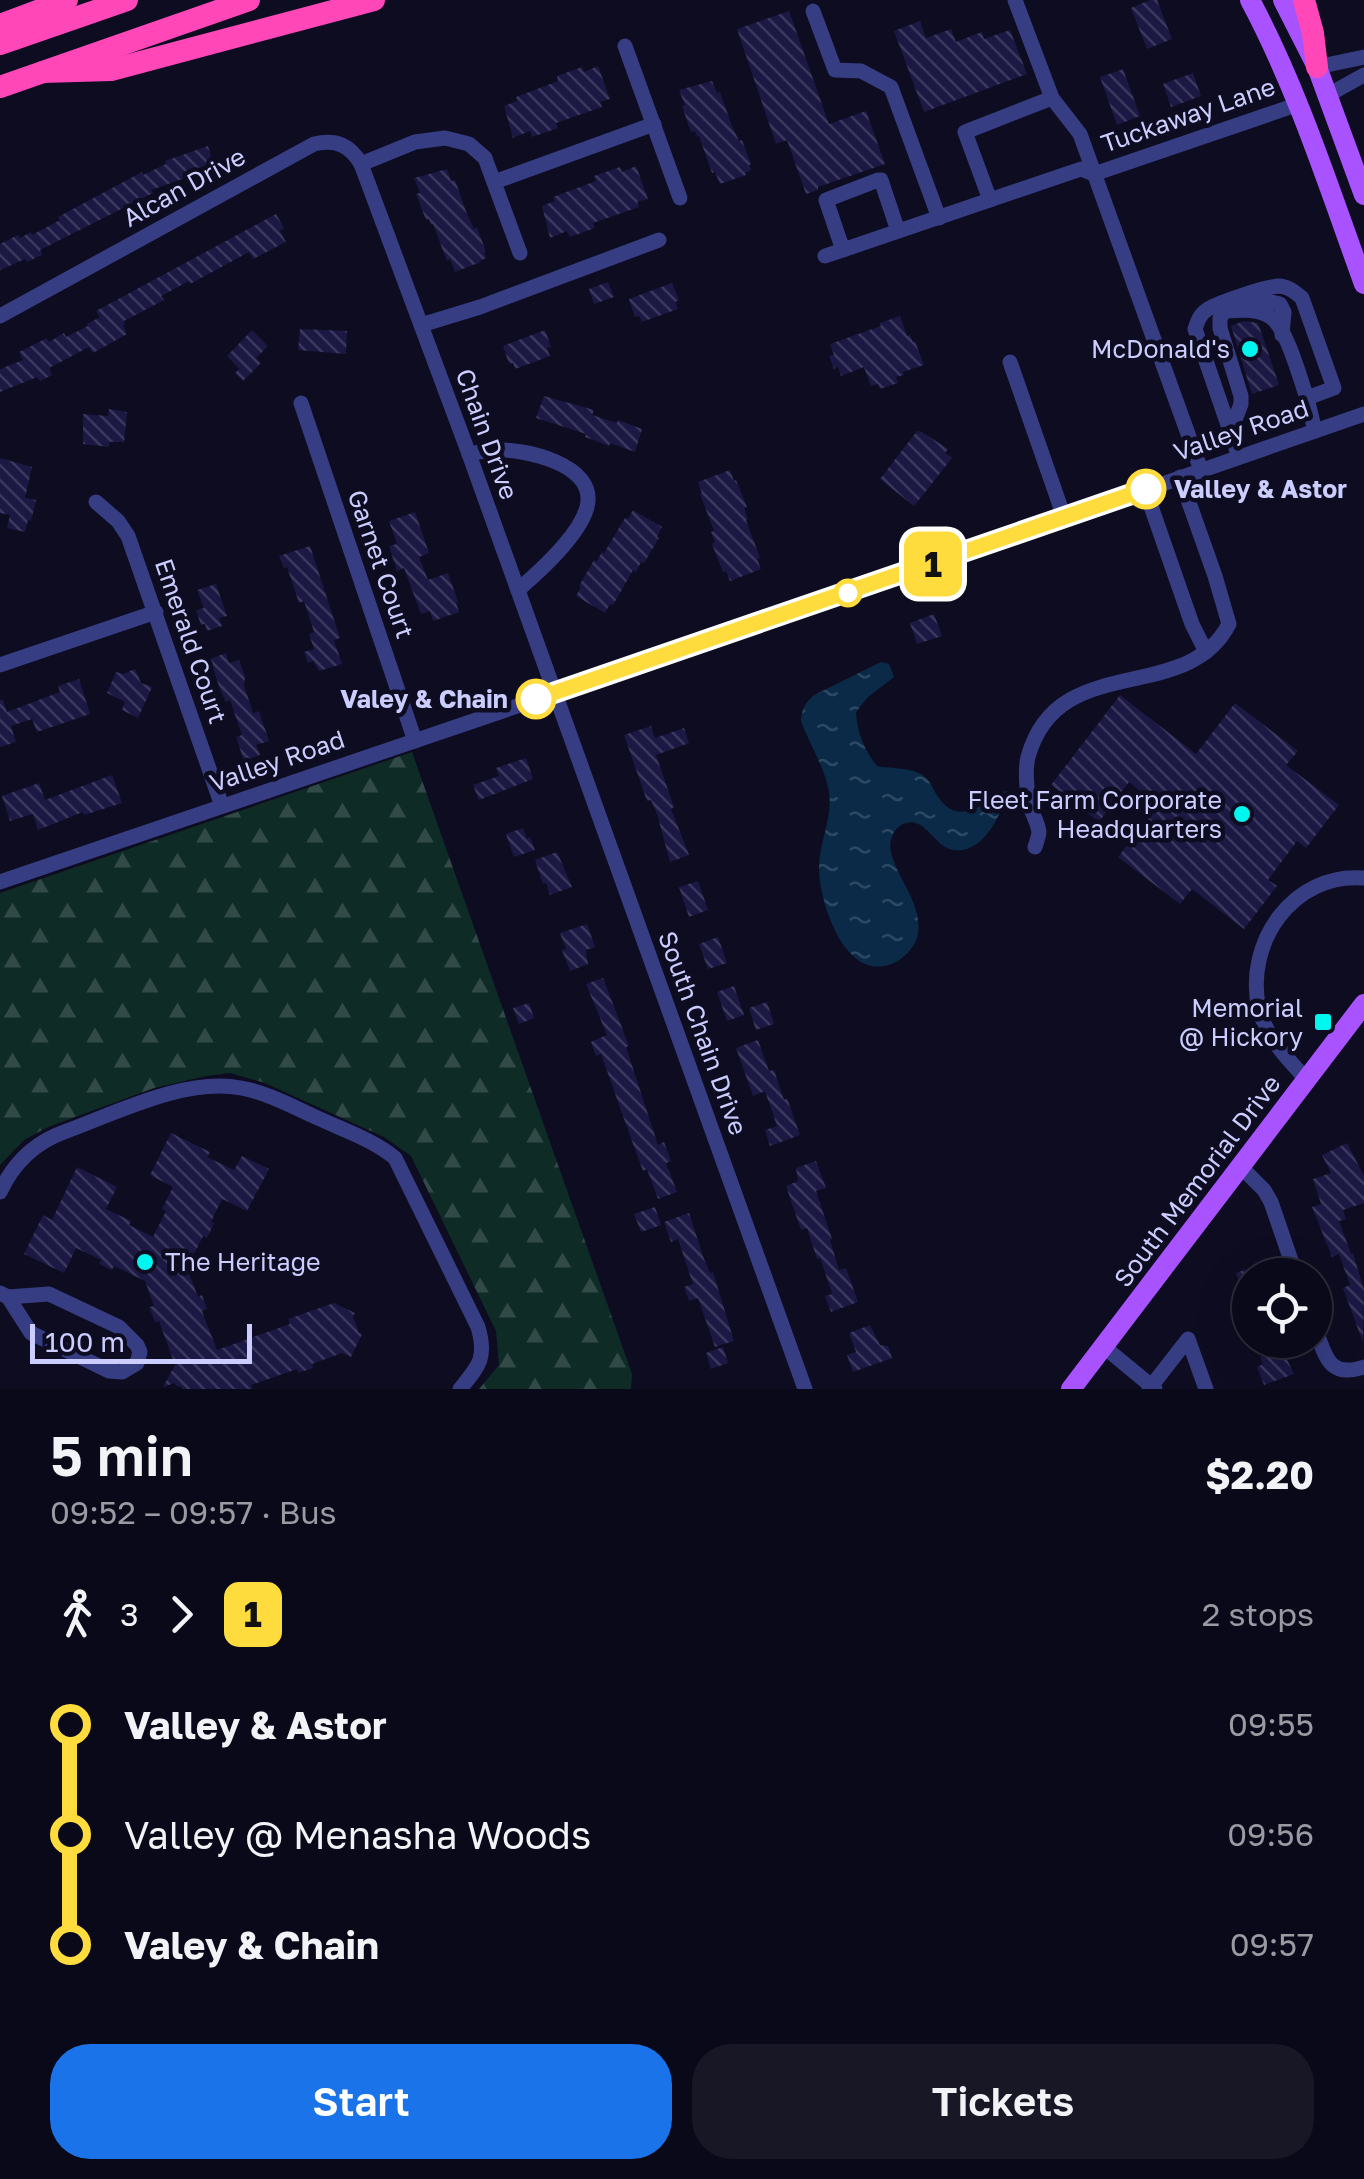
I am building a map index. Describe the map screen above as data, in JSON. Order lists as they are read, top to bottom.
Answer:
{
  "streets": {
    "main road": ["South Memorial Drive"],
    "street": [
      "Tuckaway Lane",
      "Alcan Drive",
      "Valley Road",
      "Chain Drive",
      "Garnet Court",
      "Emerald Court",
      "South Chain Drive"
    ]
  },
  "crossings": [
    ["Alcan Drive", "Chain Drive"],
    ["Valley Road", "Chain Drive"],
    ["Valley Road", "Garnet Court"],
    ["Valley Road", "Emerald Court"],
    ["Valley Road", "South Chain Drive"],
    ["Chain Drive", "South Chain Drive"]
  ],
  "places": {
    "other": [
      "McDonald's",
      "Valley & Astor",
      "Valey & Chain",
      "Fleet Farm Corporate Headquarters",
      "The Heritage"
    ],
    "transit": ["Memorial @ Hickory"]
  },
  "lines": ["bus line 1"],
  "scale_bar": "100 m",
  "page": {
    "on_map": "1",
    "scale": "100 m",
    "heading": ["5 min", "09:52 – 09:57 · Bus", "$2.20"],
    "legs": ["3", "1", "2 stops"],
    "list": [
      {
        "name": "Valley & Astor",
        "value": "09:55"
      },
      {
        "name": "Valley @ Menasha Woods",
        "value": "09:56"
      },
      {
        "name": "Valey & Chain",
        "value": "09:57"
      }
    ],
    "buttons": ["Start", "Tickets"]
  }
}
